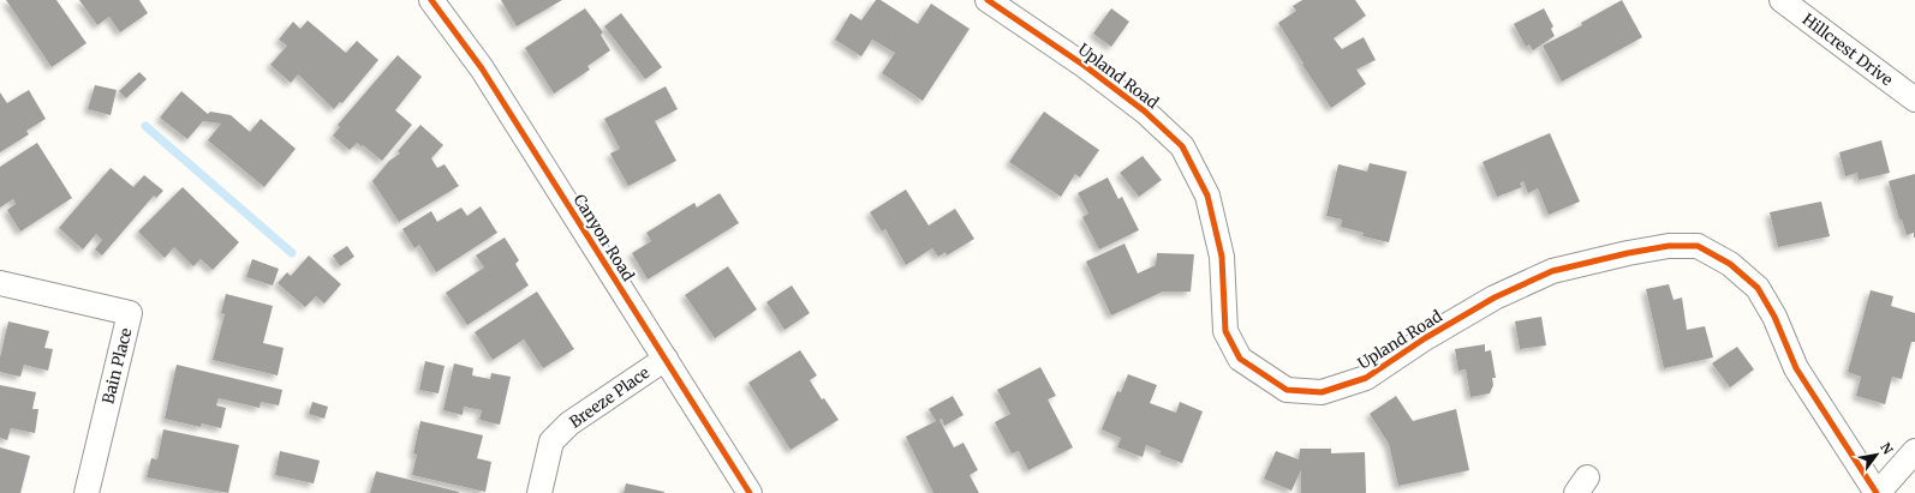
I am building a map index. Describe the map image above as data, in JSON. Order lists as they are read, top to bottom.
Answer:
{
  "streets": {
    "street": [
      "Hillcrest Drive",
      "Upland Road",
      "Canyon Road",
      "Bain Place",
      "Breeze Place"
    ]
  },
  "crossings": [
    ["Canyon Road", "Breeze Place"]
  ],
  "north": "top right"
}
